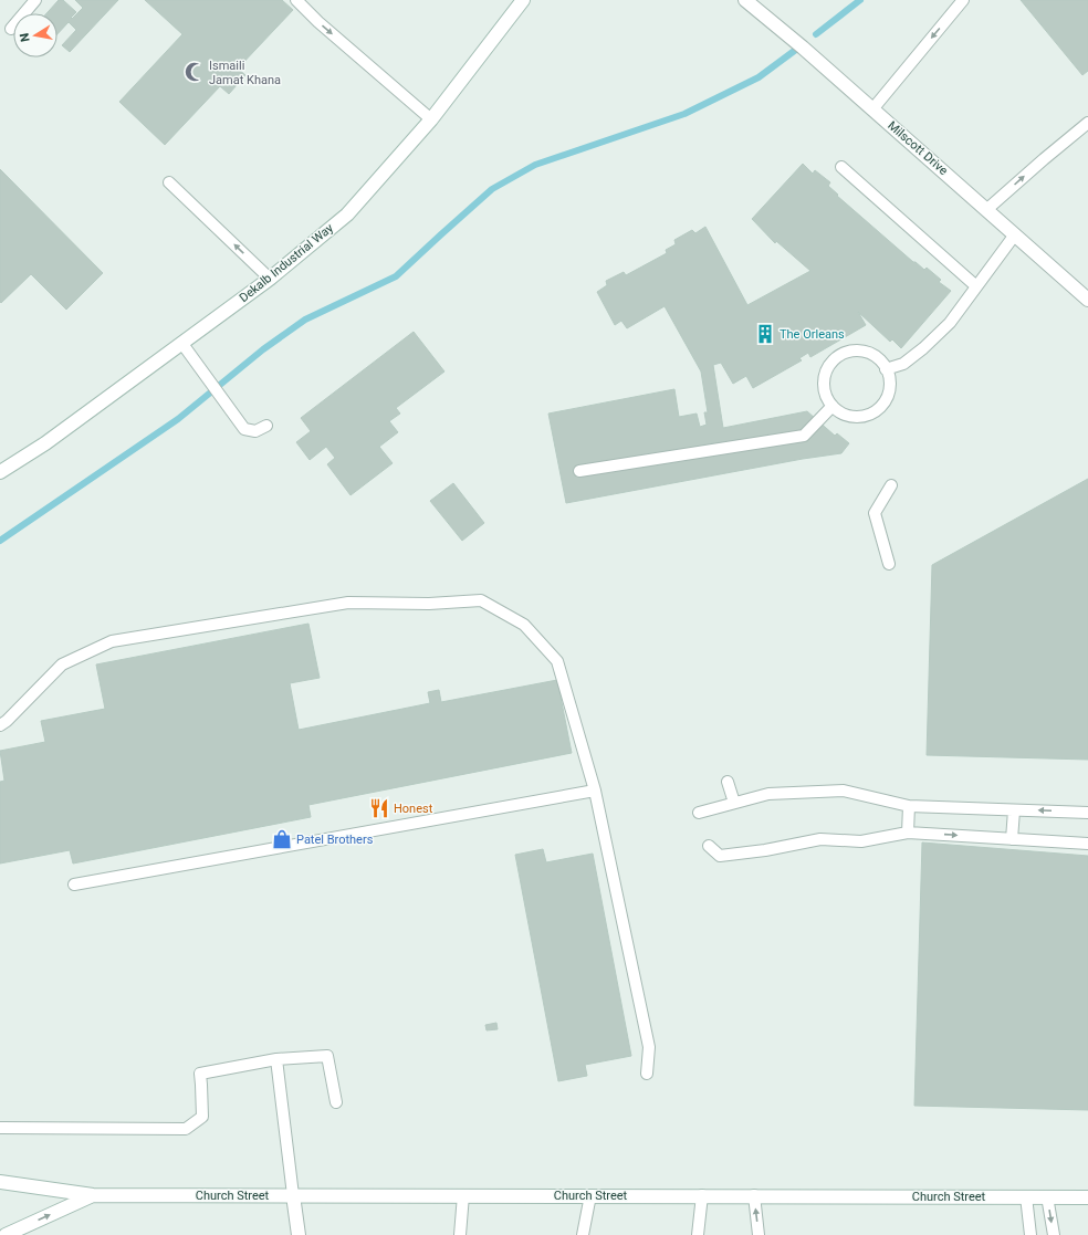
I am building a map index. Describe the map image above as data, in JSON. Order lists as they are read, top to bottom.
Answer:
{
  "streets": {
    "main road": ["Milscott Drive", "Dekalb Industrial Way", "Church Street"]
  },
  "places": {
    "mosque": ["Ismaili Jamat Khana"],
    "building": ["The Orleans"],
    "restaurant": ["Honest"],
    "shop": ["Patel Brothers"]
  },
  "north": "left"
}
